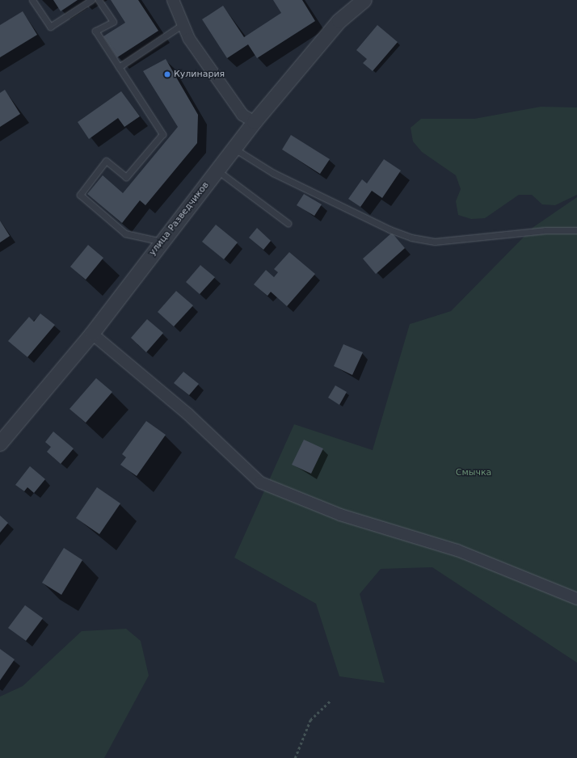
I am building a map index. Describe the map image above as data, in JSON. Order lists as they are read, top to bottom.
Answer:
{
  "streets": {
    "street": ["улица Разведчиков"]
  },
  "parks": ["Смычка"],
  "places": ["Кулинария"]
}
